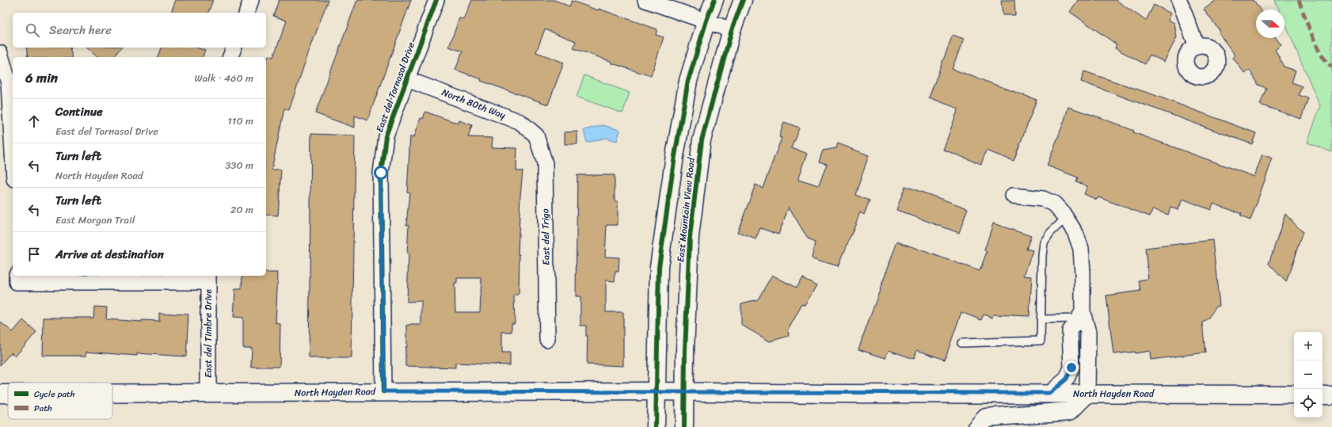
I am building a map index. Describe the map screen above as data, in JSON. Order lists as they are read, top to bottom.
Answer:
{
  "streets": {
    "main road": ["East Mountain View Road", "North Hayden Road"],
    "street": [
      "East del Tornasol Drive",
      "North 80th Way",
      "East del Trigo",
      "East del Timbre Drive"
    ]
  },
  "crossings": [
    ["East del Tornasol Drive", "North 80th Way"],
    ["East del Tornasol Drive", "North Hayden Road"],
    ["North 80th Way", "East del Trigo"],
    ["East Mountain View Road", "North Hayden Road"],
    ["East del Timbre Drive", "North Hayden Road"]
  ],
  "legend": ["Cycle path", "Path"],
  "north": "right",
  "page": {
    "search": "Search here",
    "heading": ["6 min", "Walk · 460 m"],
    "list": [
      ["Continue", "East del Tornasol Drive", "110 m"],
      ["Turn left", "North Hayden Road", "330 m"],
      ["Turn left", "East Morgan Trail", "20 m"],
      "Arrive at destination"
    ],
    "map_buttons": ["+", "−"]
  }
}
